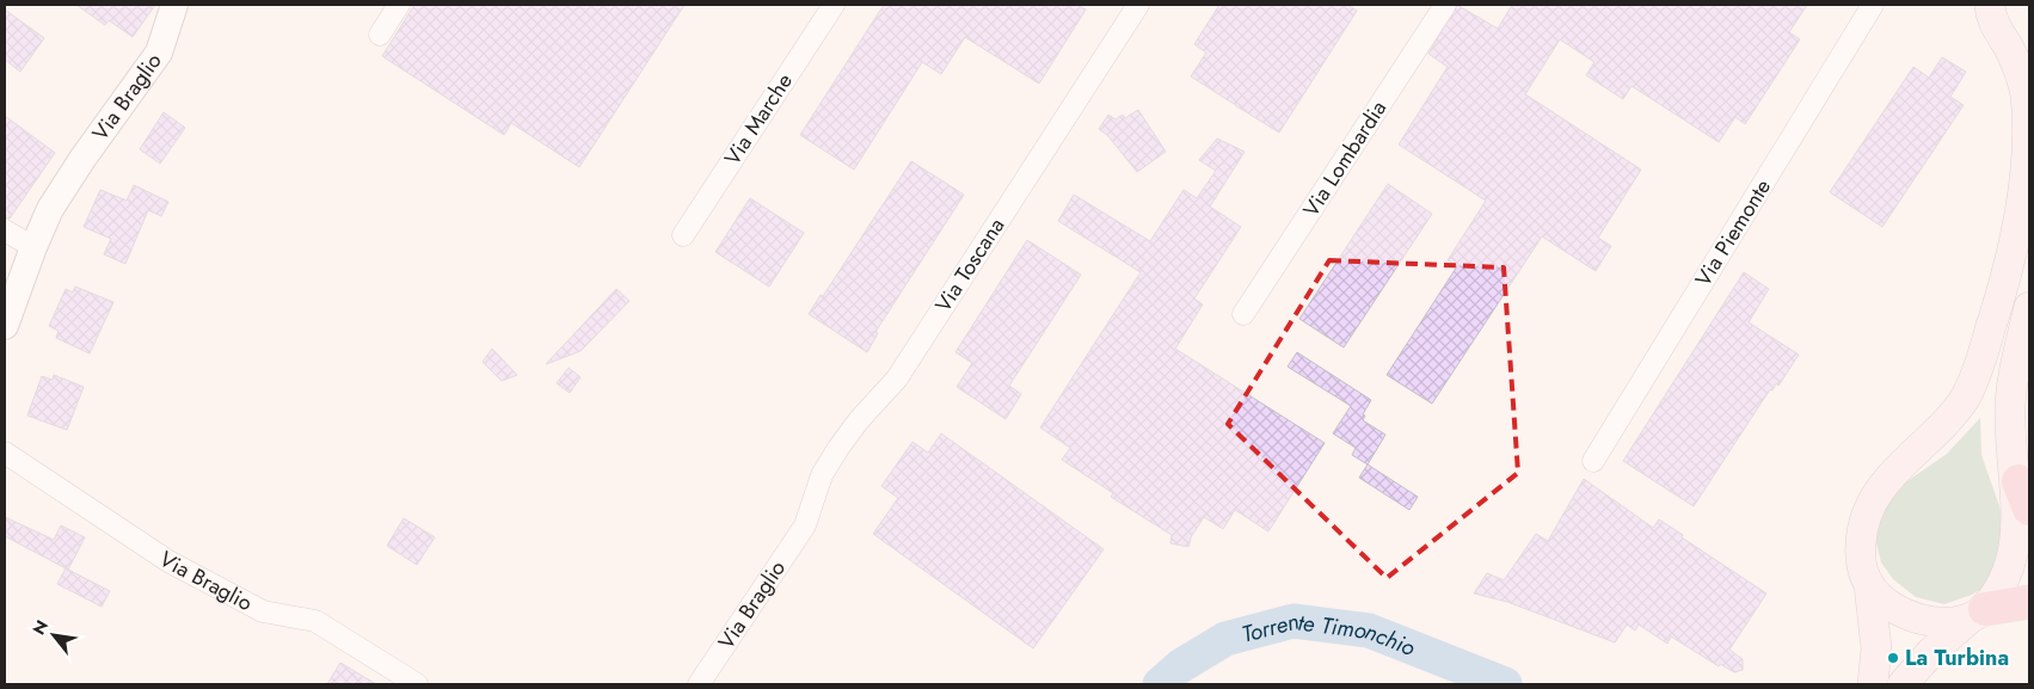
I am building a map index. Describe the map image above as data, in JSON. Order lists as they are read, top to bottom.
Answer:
{
  "streets": {
    "street": [
      "Via Braglio",
      "Via Marche",
      "Via Lombardia",
      "Via Piemonte",
      "Via Toscana"
    ]
  },
  "crossings": [
    ["Via Braglio", "Via Toscana"]
  ],
  "water": ["Torrente Timonchio"],
  "places": ["La Turbina"],
  "north": "top left"
}
